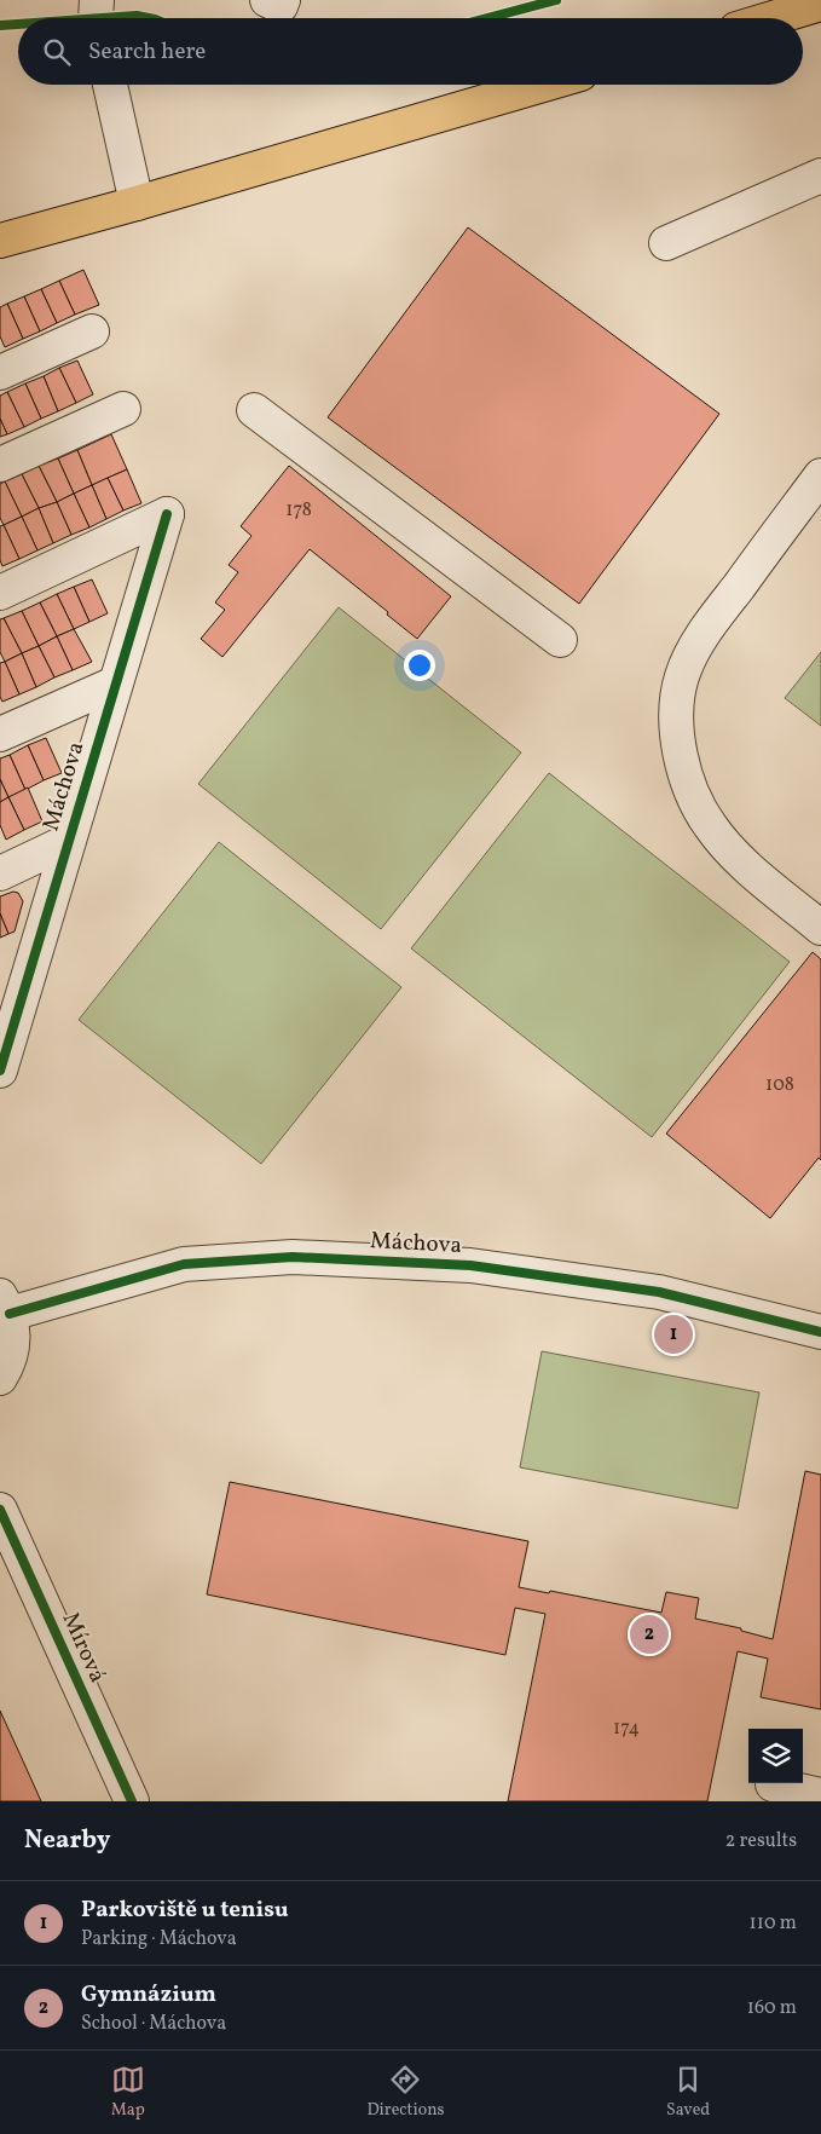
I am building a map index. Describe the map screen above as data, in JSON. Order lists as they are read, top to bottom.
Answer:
{
  "streets": {
    "street": ["Máchova", "Mírová"]
  },
  "house_numbers": ["178", "108", "174"],
  "page": {
    "search": "Search here",
    "pins": ["1", "2"],
    "heading": ["Nearby", "2 results"],
    "list": [
      {
        "mark": "1",
        "name": "Parkoviště u tenisu",
        "note": "Parking · Máchova",
        "value": "110 m"
      },
      {
        "mark": "2",
        "name": "Gymnázium",
        "note": "School · Máchova",
        "value": "160 m"
      }
    ],
    "nav": ["Map", "Directions", "Saved"]
  }
}
